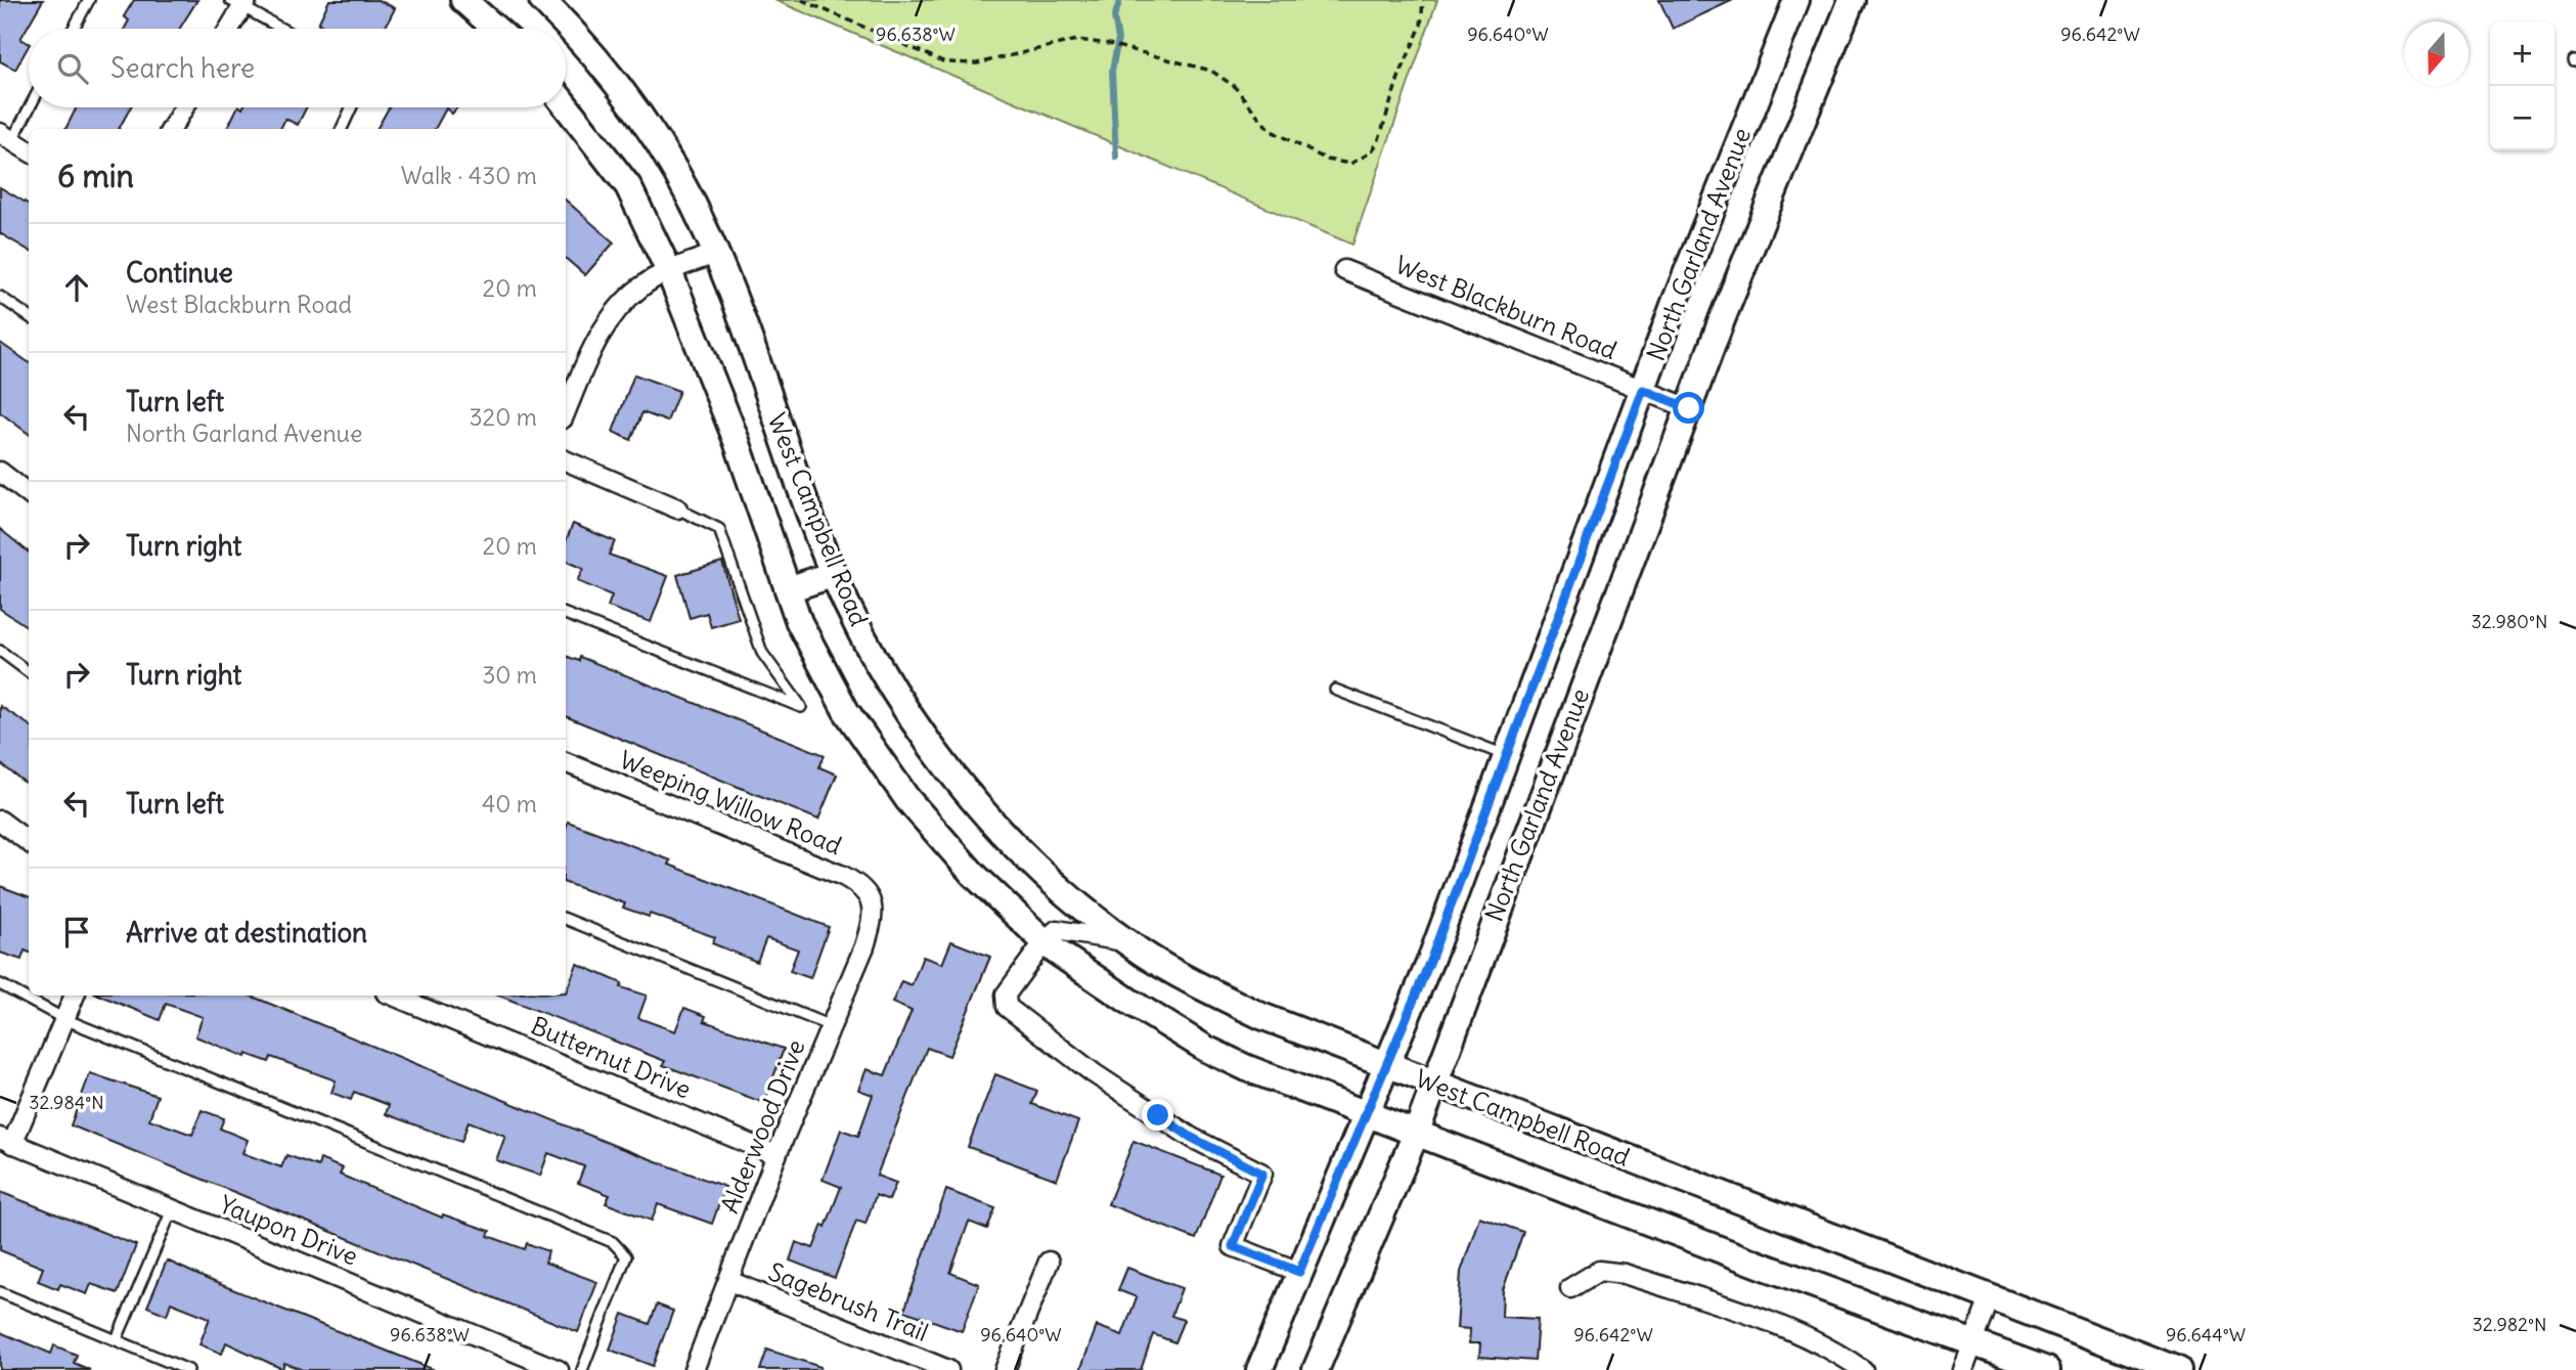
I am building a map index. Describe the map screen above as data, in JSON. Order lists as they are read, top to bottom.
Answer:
{
  "streets": {
    "main road": ["North Garland Avenue", "West Campbell Road"],
    "street": [
      "West Blackburn Road",
      "Weeping Willow Road",
      "Butternut Drive",
      "Alderwood Drive",
      "Yaupon Drive",
      "Sagebrush Trail"
    ]
  },
  "crossings": [
    ["North Garland Avenue", "West Blackburn Road"],
    ["North Garland Avenue", "West Campbell Road"],
    ["Weeping Willow Road", "Alderwood Drive"],
    ["Butternut Drive", "Alderwood Drive"],
    ["Alderwood Drive", "Sagebrush Trail"]
  ],
  "north": "bottom",
  "page": {
    "map_buttons": ["+", "−"],
    "search": "Search here",
    "heading": ["6 min", "Walk · 430 m"],
    "list": [
      ["Continue", "West Blackburn Road", "20 m"],
      ["Turn left", "North Garland Avenue", "320 m"],
      ["Turn right", "20 m"],
      ["Turn right", "30 m"],
      ["Turn left", "40 m"],
      "Arrive at destination"
    ]
  },
  "coordinates": [
    "96.638°W",
    "96.640°W",
    "96.642°W",
    "32.980°N",
    "32.984°N",
    "32.982°N",
    "96.644°W"
  ]
}
